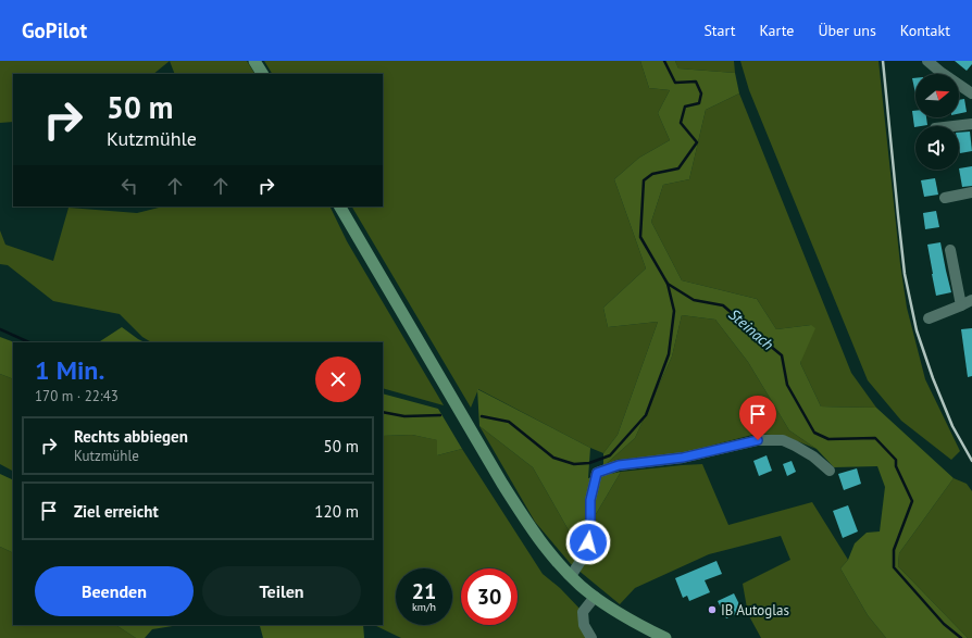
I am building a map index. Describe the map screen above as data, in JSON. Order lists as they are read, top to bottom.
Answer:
{
  "water": ["Steinach"],
  "places": ["IB Autoglas"],
  "north": "right",
  "page": {
    "header": "GoPilot",
    "nav": [
      "Start",
      "Karte",
      "Über uns",
      "Kontakt"
    ],
    "turn": ["50 m", "Kutzmühle"],
    "heading": ["1 Min.", "170 m · 22:43"],
    "list": [
      {
        "name": "Rechts abbiegen",
        "note": "Kutzmühle",
        "value": "50 m"
      },
      {
        "name": "Ziel erreicht",
        "value": "120 m"
      }
    ],
    "buttons": ["Beenden", "Teilen"],
    "speed": "21 km/h",
    "limit": "30"
  }
}
